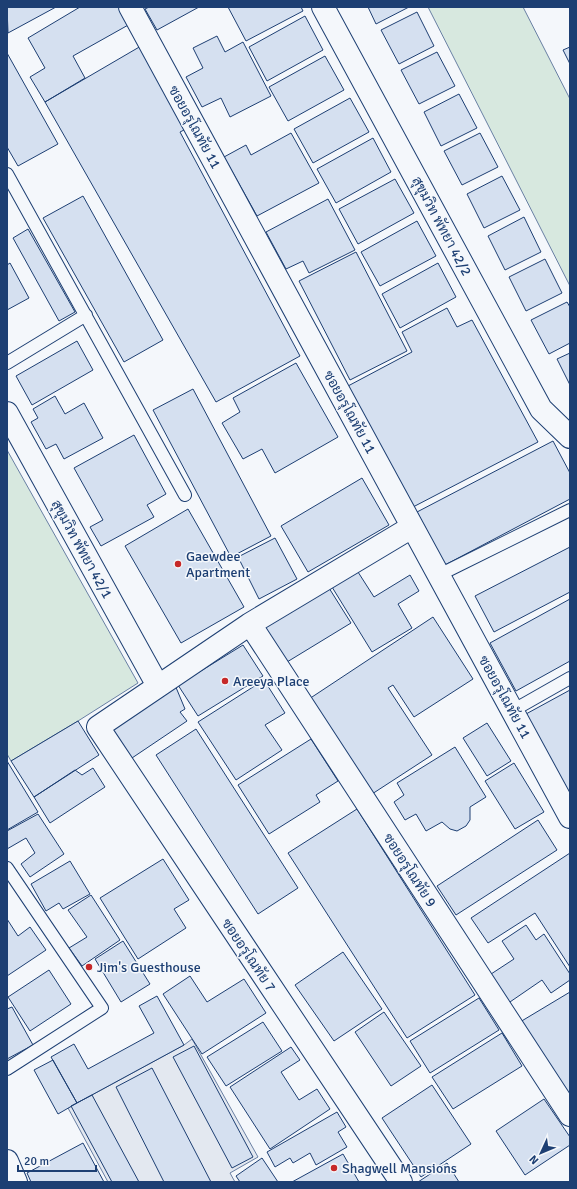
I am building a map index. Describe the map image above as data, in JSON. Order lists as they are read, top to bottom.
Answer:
{
  "streets": {
    "street": [
      "ซอยอรุโณทัย 11",
      "สุขุมวิท พัทยา 42/2",
      "สุขุมวิท พัทยา 42/1",
      "ซอยอรุโณทัย 9",
      "ซอยอรุโณทัย 7"
    ]
  },
  "crossings": [
    ["สุขุมวิท พัทยา 42/1", "ซอยอรุโณทัย 7"]
  ],
  "places": [
    "Gaewdee Apartment",
    "Areeya Place",
    "Jim's Guesthouse",
    "Shagwell Mansions"
  ],
  "scale_bar": "20 m",
  "north": "bottom left"
}
